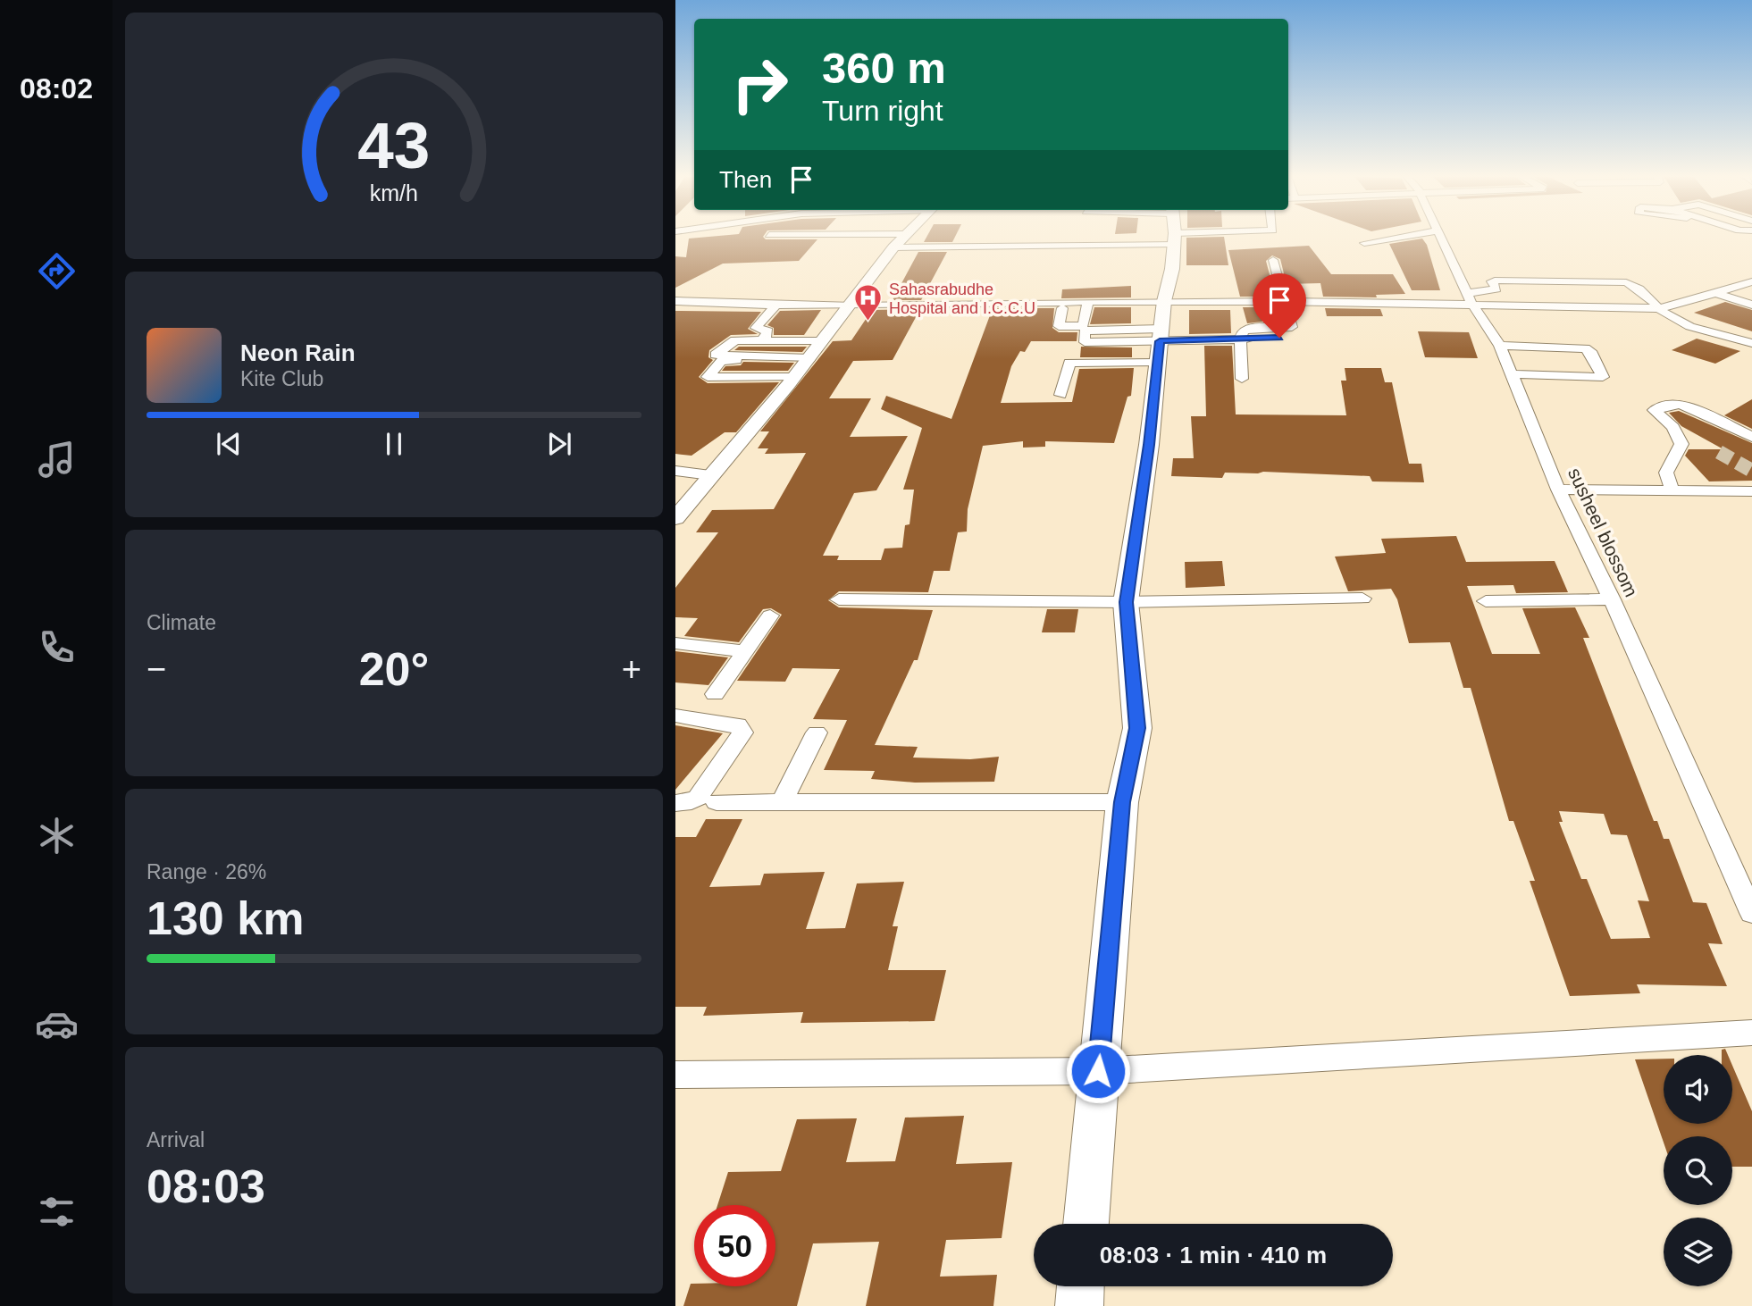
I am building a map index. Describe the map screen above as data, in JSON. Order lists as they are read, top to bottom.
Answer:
{
  "streets": {
    "street": ["susheel blossom"]
  },
  "places": {
    "hospital": ["Sahasrabudhe Hospital and I.C.C.U"]
  },
  "page": {
    "tabs": "08:02",
    "turn": ["360 m", "Turn right"],
    "then": "Then",
    "song": ["Neon Rain", "Kite Club"],
    "tile": [
      "Climate",
      ["Range · 26%", "130 km"],
      ["Arrival", "08:03"]
    ],
    "heat": ["−", "20°", "+"],
    "limit": "50",
    "trip": "08:03 · 1 min · 410 m",
    "gauge": ["43", "km/h"]
  }
}
